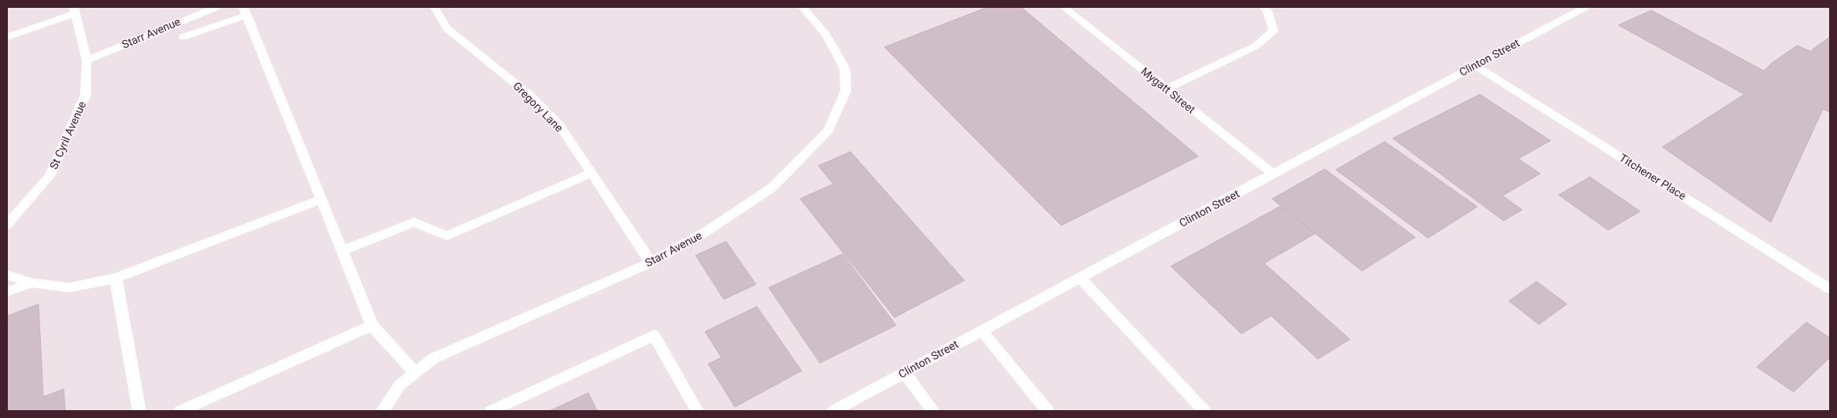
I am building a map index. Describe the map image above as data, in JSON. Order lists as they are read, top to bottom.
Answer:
{
  "streets": {
    "street": [
      "Starr Avenue",
      "Clinton Street",
      "Mygatt Street",
      "Gregory Lane",
      "St Cyril Avenue",
      "Titchener Place"
    ]
  },
  "crossings": [
    ["Starr Avenue", "Gregory Lane"],
    ["Starr Avenue", "St Cyril Avenue"],
    ["Clinton Street", "Mygatt Street"],
    ["Clinton Street", "Titchener Place"]
  ]
}
